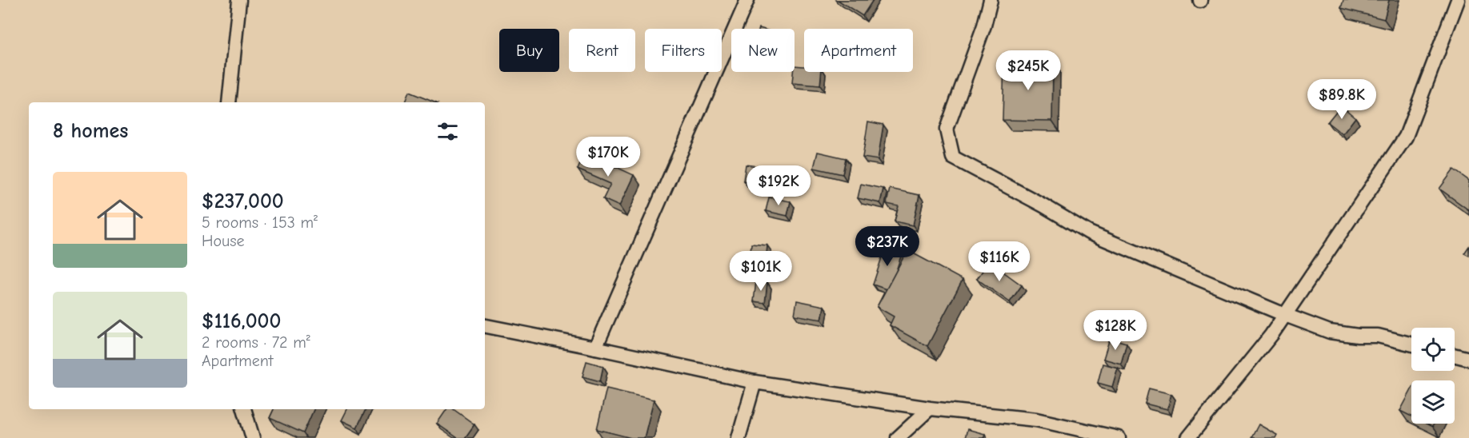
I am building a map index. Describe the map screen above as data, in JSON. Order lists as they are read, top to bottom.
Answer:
{
  "page": {
    "chip": [
      "Buy",
      "Rent",
      "Filters",
      "New",
      "Apartment"
    ],
    "price": [
      "$245K",
      "$89.8K",
      "$170K",
      "$192K",
      "$237K",
      "$116K",
      "$101K",
      "$128K"
    ],
    "heading": "8 homes",
    "list": [
      {
        "name": "$237,000",
        "note": "5 rooms · 153 m² · House"
      },
      {
        "name": "$116,000",
        "note": "2 rooms · 72 m² · Apartment"
      }
    ]
  }
}
